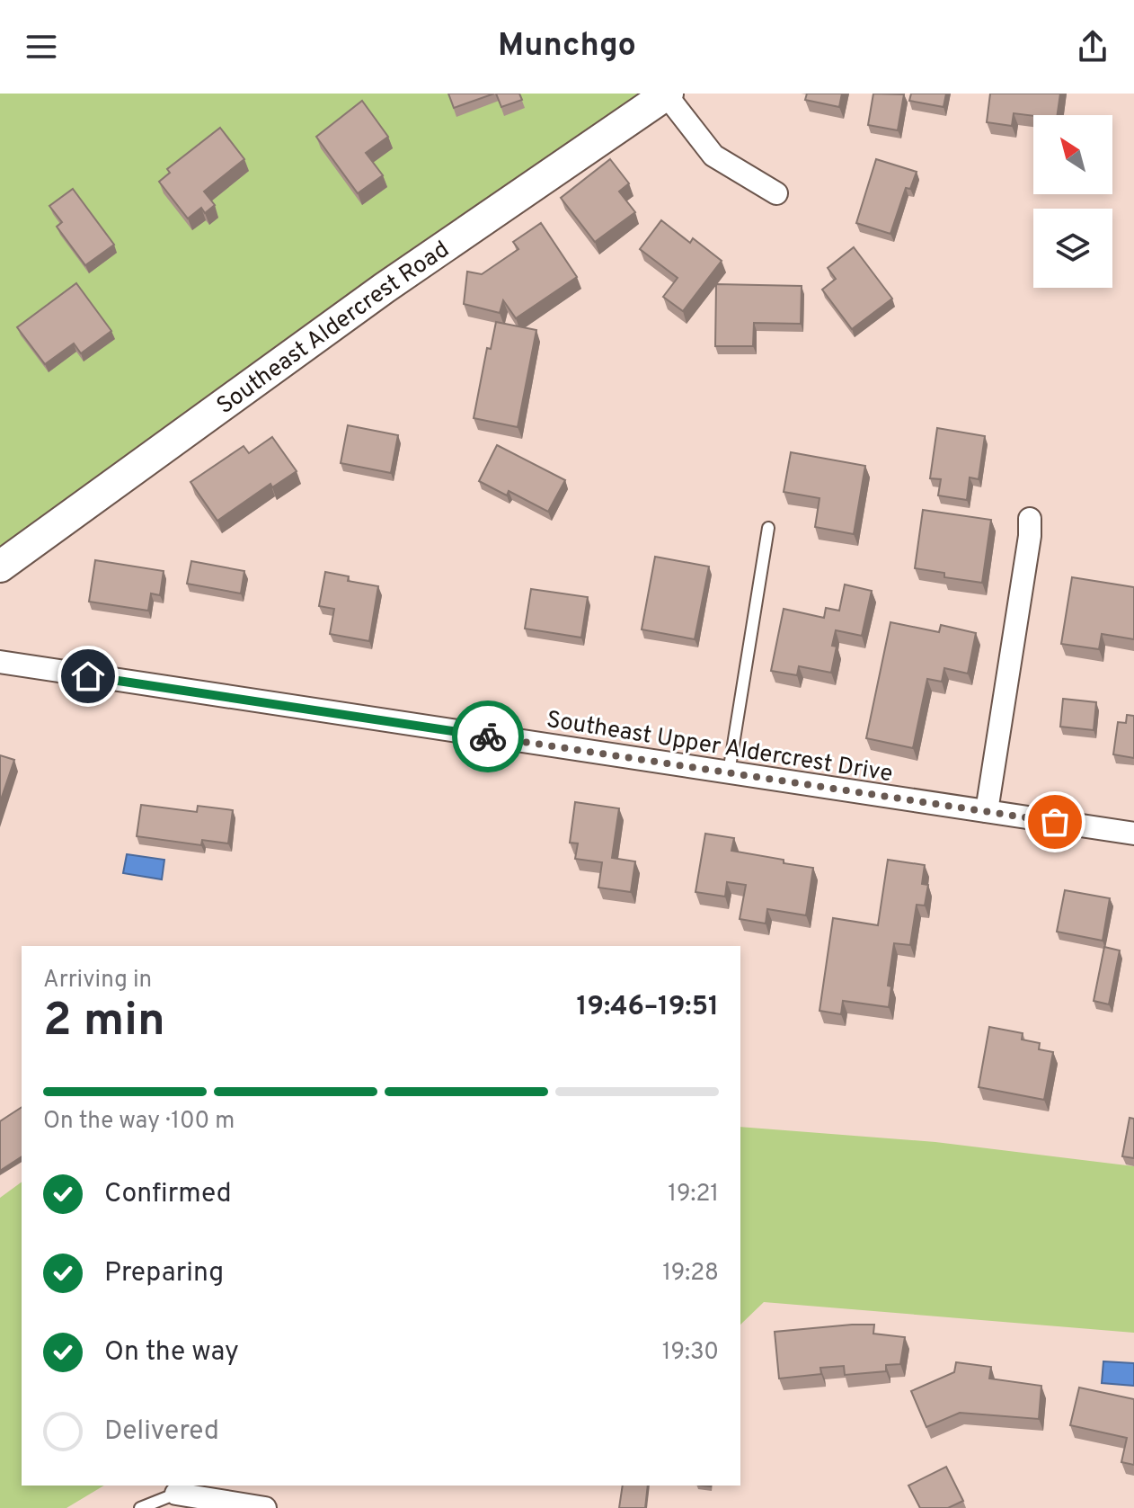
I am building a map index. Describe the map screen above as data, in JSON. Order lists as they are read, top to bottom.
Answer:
{
  "streets": {
    "street": ["Southeast Aldercrest Road", "Southeast Upper Aldercrest Drive"]
  },
  "north": "top left",
  "page": {
    "header": "Munchgo",
    "heading": ["2 min", "Arriving in", "19:46–19:51"],
    "bar": "On the way · 100 m",
    "list": [
      ["Confirmed", "19:21"],
      ["Preparing", "19:28"],
      ["On the way", "19:30"],
      "Delivered"
    ]
  }
}
